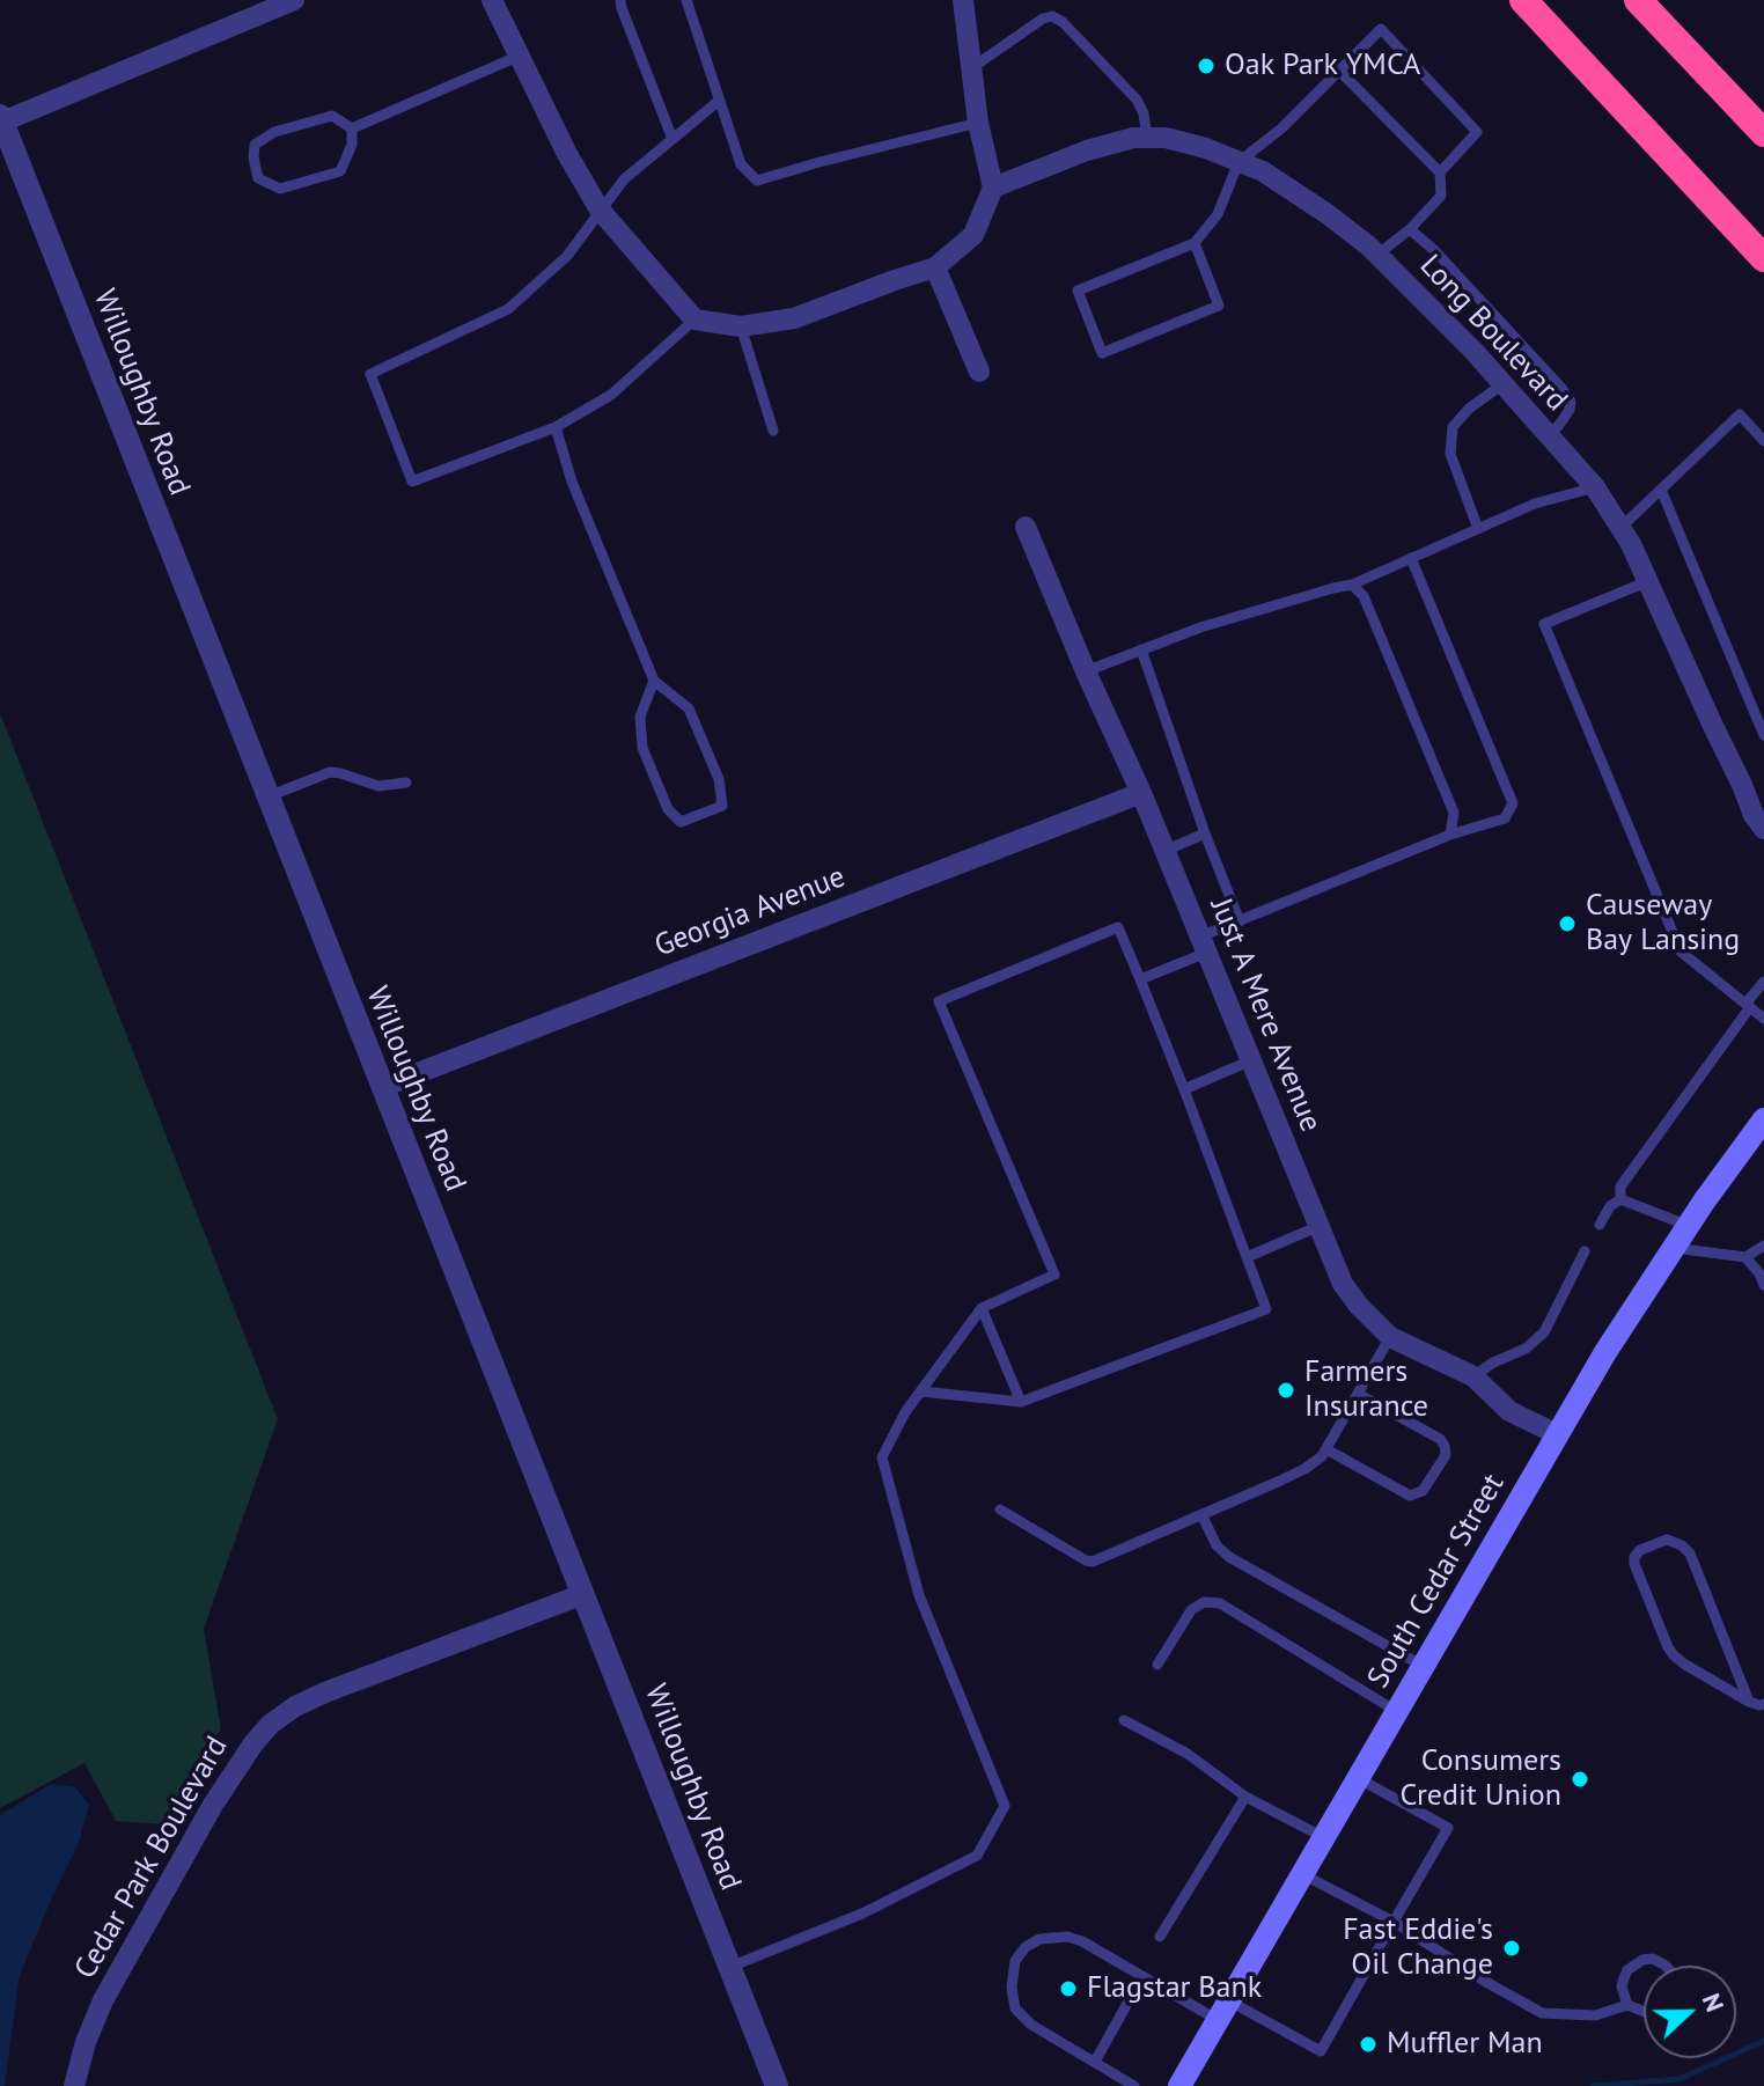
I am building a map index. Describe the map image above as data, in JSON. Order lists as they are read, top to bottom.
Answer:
{
  "streets": {
    "main road": ["South Cedar Street"],
    "street": [
      "Long Boulevard",
      "Willoughby Road",
      "Georgia Avenue",
      "Just A Mere Avenue",
      "Cedar Park Boulevard"
    ]
  },
  "crossings": [
    ["Willoughby Road", "Georgia Avenue"],
    ["Willoughby Road", "Cedar Park Boulevard"],
    ["Georgia Avenue", "Just A Mere Avenue"],
    ["Just A Mere Avenue", "South Cedar Street"]
  ],
  "places": [
    "Oak Park YMCA",
    "Causeway Bay Lansing",
    "Farmers Insurance",
    "Consumers Credit Union",
    "Fast Eddie's Oil Change",
    "Flagstar Bank",
    "Muffler Man"
  ],
  "north": "right"
}
